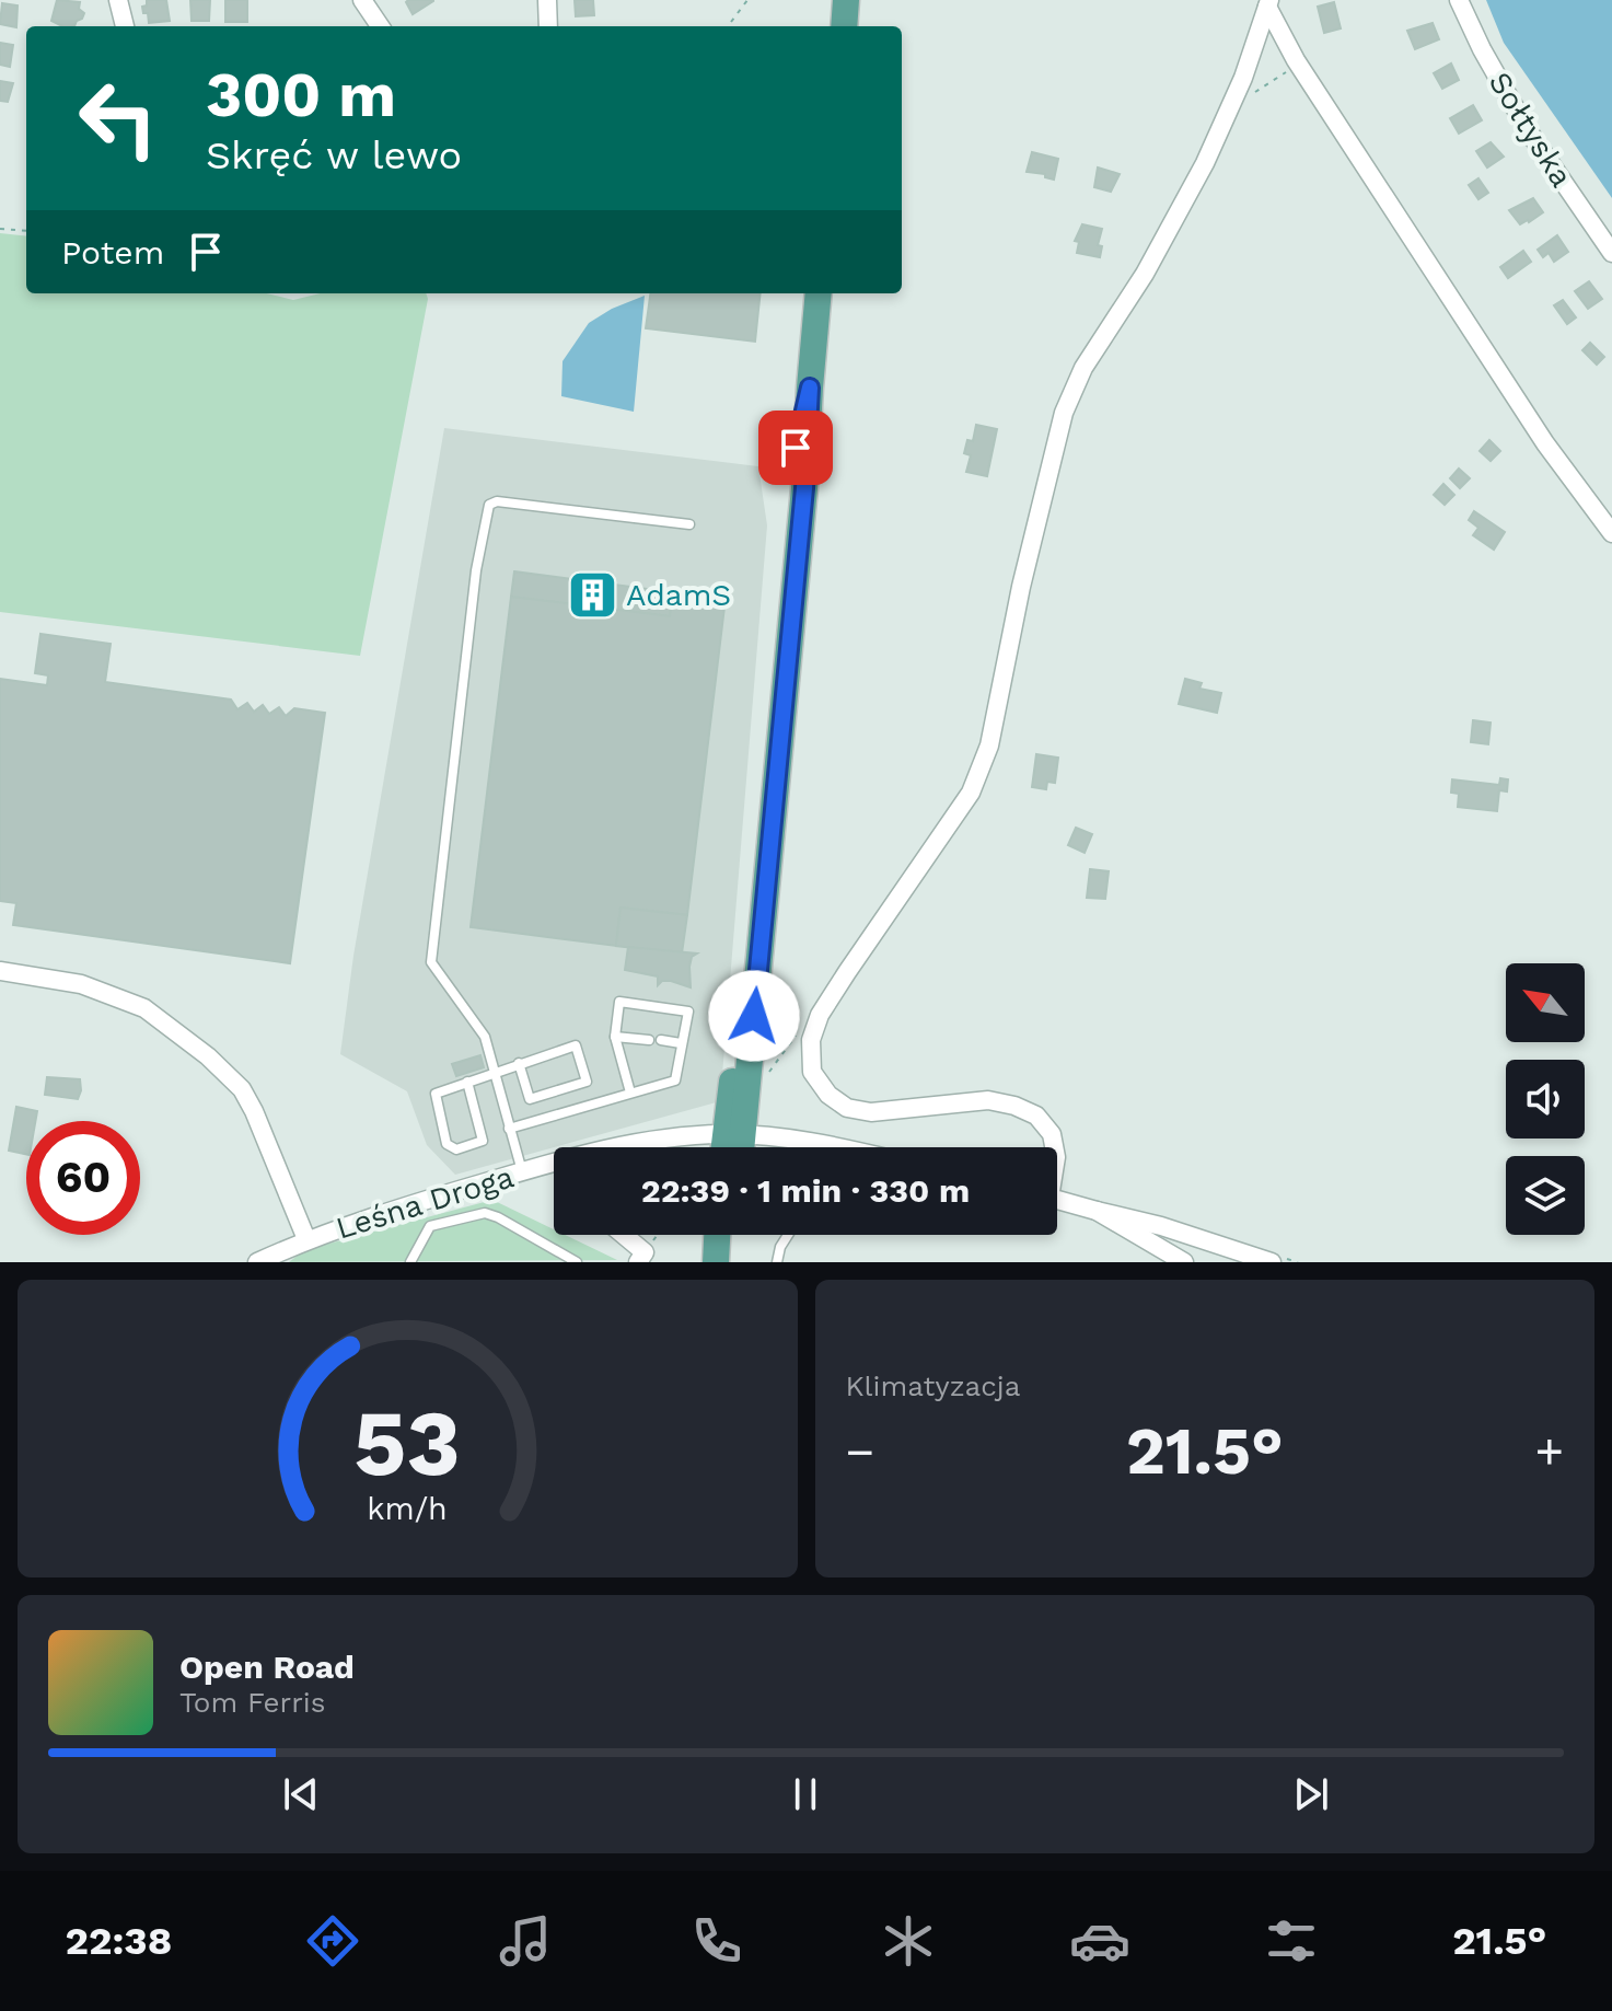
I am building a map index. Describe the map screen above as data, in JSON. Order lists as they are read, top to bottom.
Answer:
{
  "streets": {
    "street": ["Sołtyska", "Leśna Droga"]
  },
  "places": {
    "building": ["AdamS"]
  },
  "north": "top left",
  "page": {
    "turn": ["300 m", "Skręć w lewo"],
    "then": "Potem",
    "limit": "60",
    "trip": "22:39 · 1 min · 330 m",
    "tile": "Klimatyzacja",
    "heat": ["−", "21.5°", "+"],
    "song": ["Open Road", "Tom Ferris"],
    "tabs": ["22:38", "21.5°"],
    "gauge": ["53", "km/h"]
  }
}
